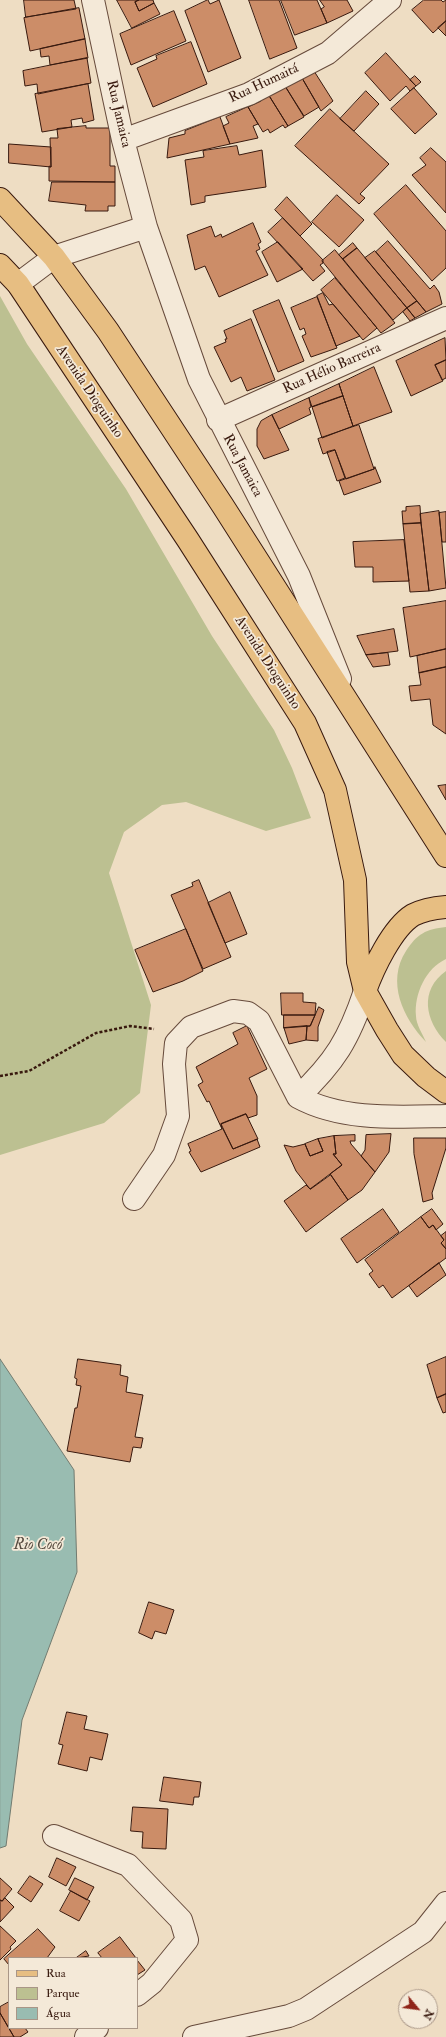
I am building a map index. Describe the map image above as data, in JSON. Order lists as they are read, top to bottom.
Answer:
{
  "streets": {
    "main road": ["Avenida Dioguinho"],
    "street": ["Rua Humaitá", "Rua Jamaica", "Rua Hélio Barreira"]
  },
  "crossings": [
    ["Rua Humaitá", "Rua Jamaica"],
    ["Rua Jamaica", "Rua Hélio Barreira"]
  ],
  "water": ["Rio Cocó"],
  "legend": ["Rua", "Parque", "Água"],
  "north": "bottom right"
}
